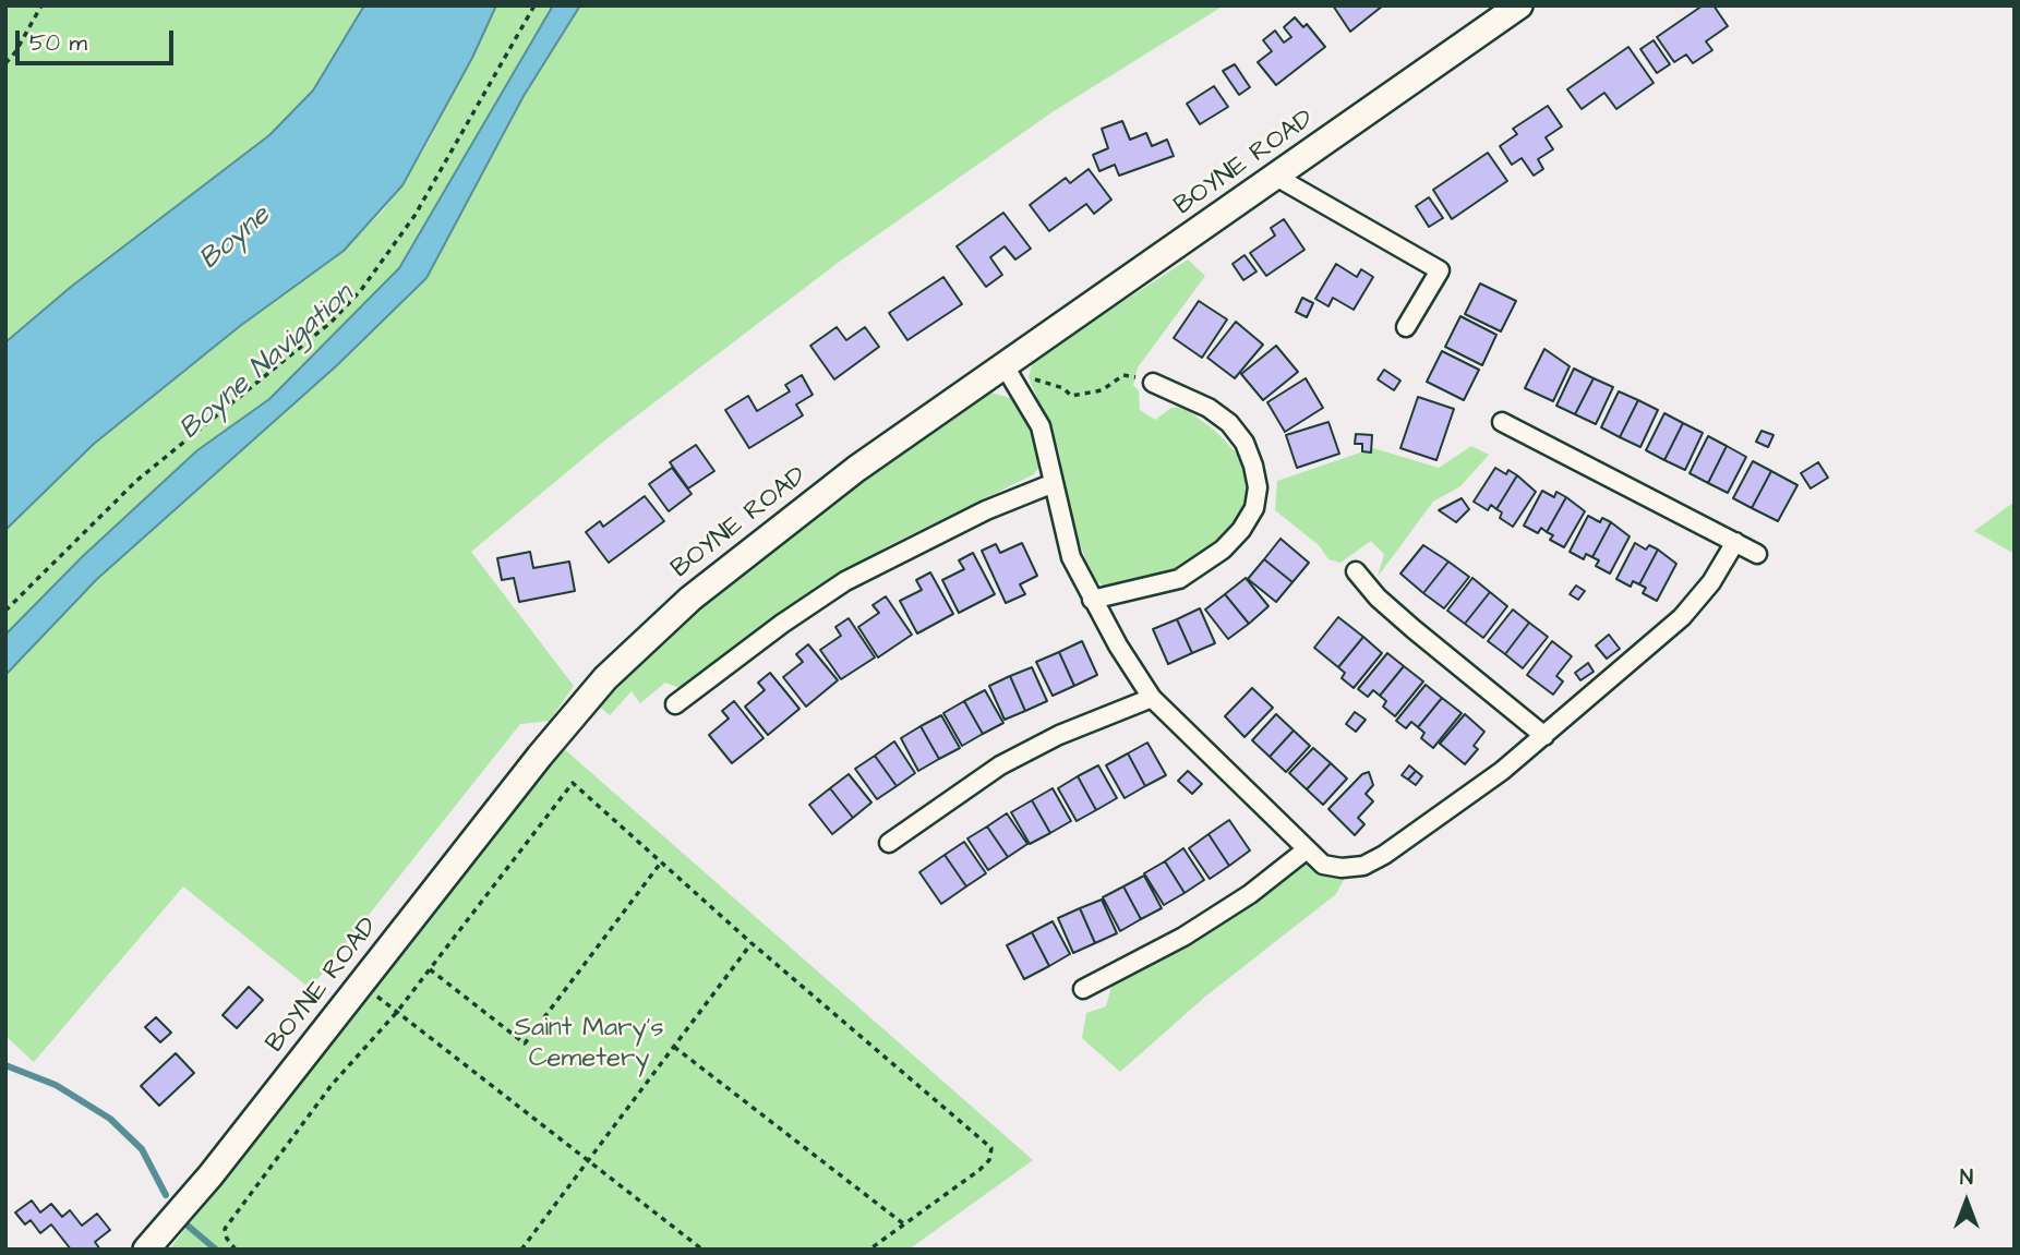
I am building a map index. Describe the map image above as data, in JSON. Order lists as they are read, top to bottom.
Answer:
{
  "streets": {
    "street": ["BOYNE ROAD"]
  },
  "water": ["Boyne", "Boyne Navigation"],
  "parks": ["Saint Mary's Cemetery"],
  "scale_bar": "50 m",
  "north": "top"
}
